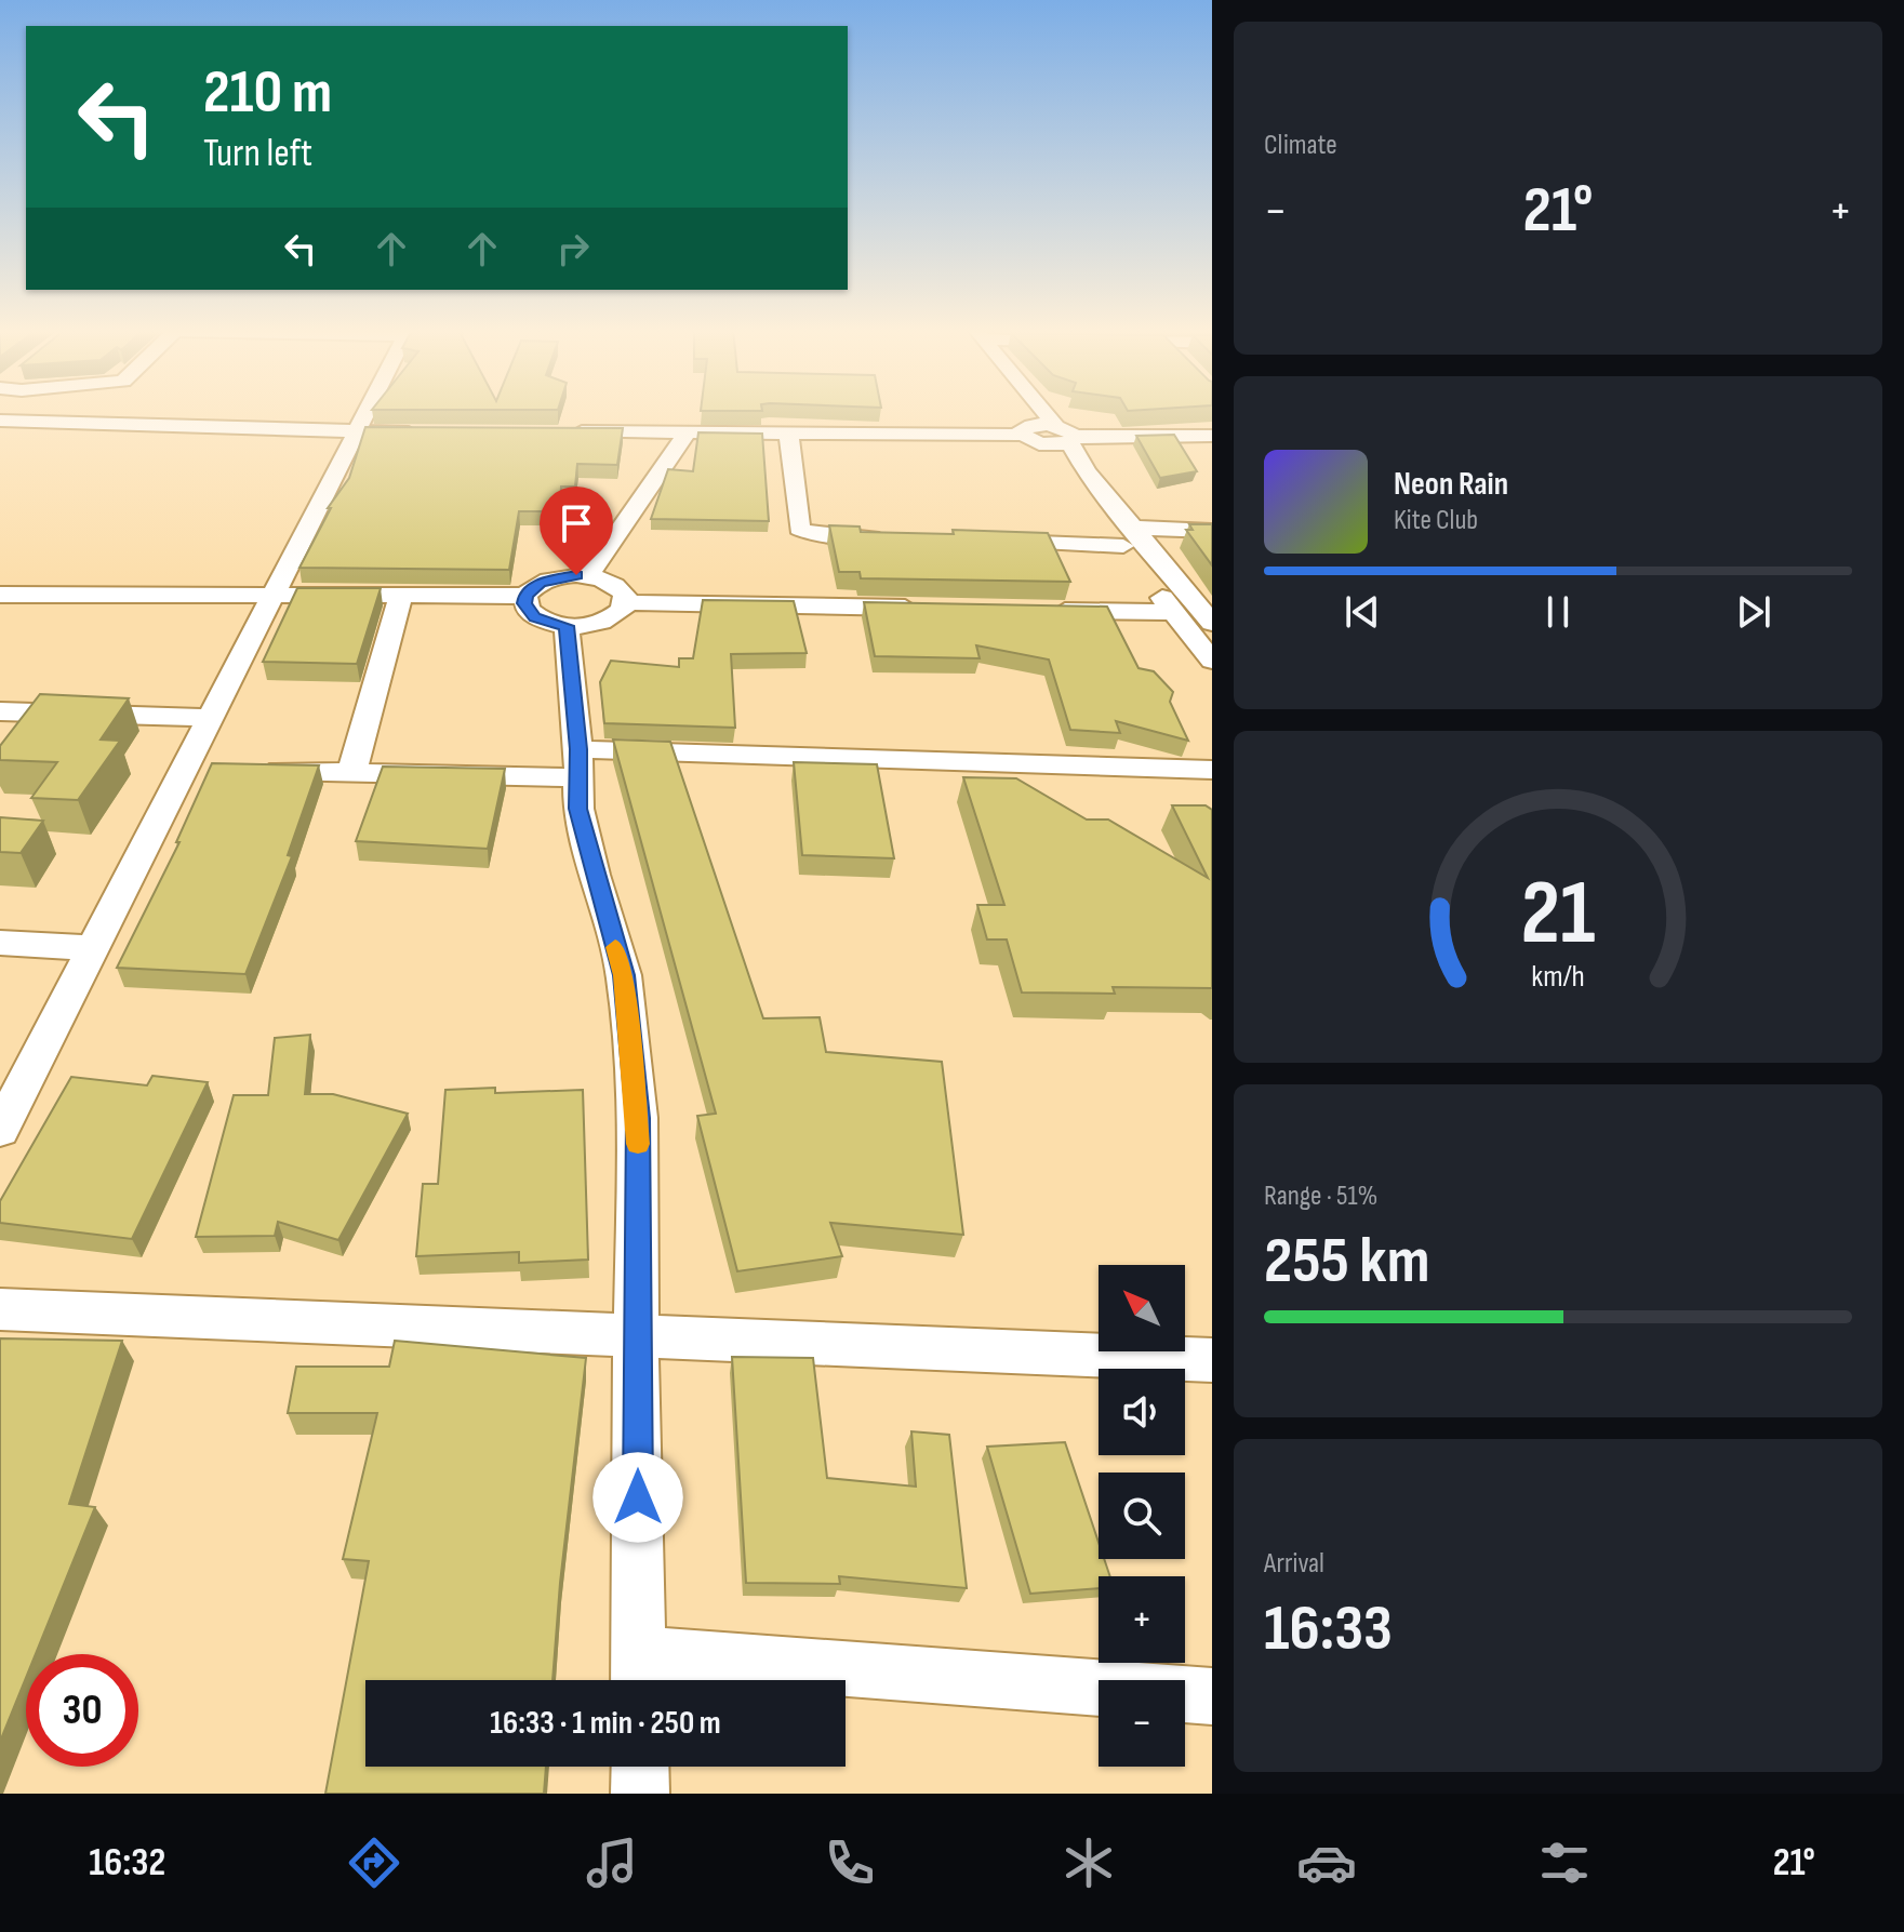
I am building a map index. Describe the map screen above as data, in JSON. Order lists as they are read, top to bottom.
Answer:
{
  "north": "top left",
  "page": {
    "tile": [
      "Climate",
      ["Range · 51%", "255 km"],
      ["Arrival", "16:33"]
    ],
    "turn": ["210 m", "Turn left"],
    "heat": ["−", "21°", "+"],
    "song": ["Neon Rain", "Kite Club"],
    "map_buttons": ["+", "−"],
    "limit": "30",
    "trip": "16:33 · 1 min · 250 m",
    "tabs": ["16:32", "21°"],
    "gauge": ["21", "km/h"]
  }
}
